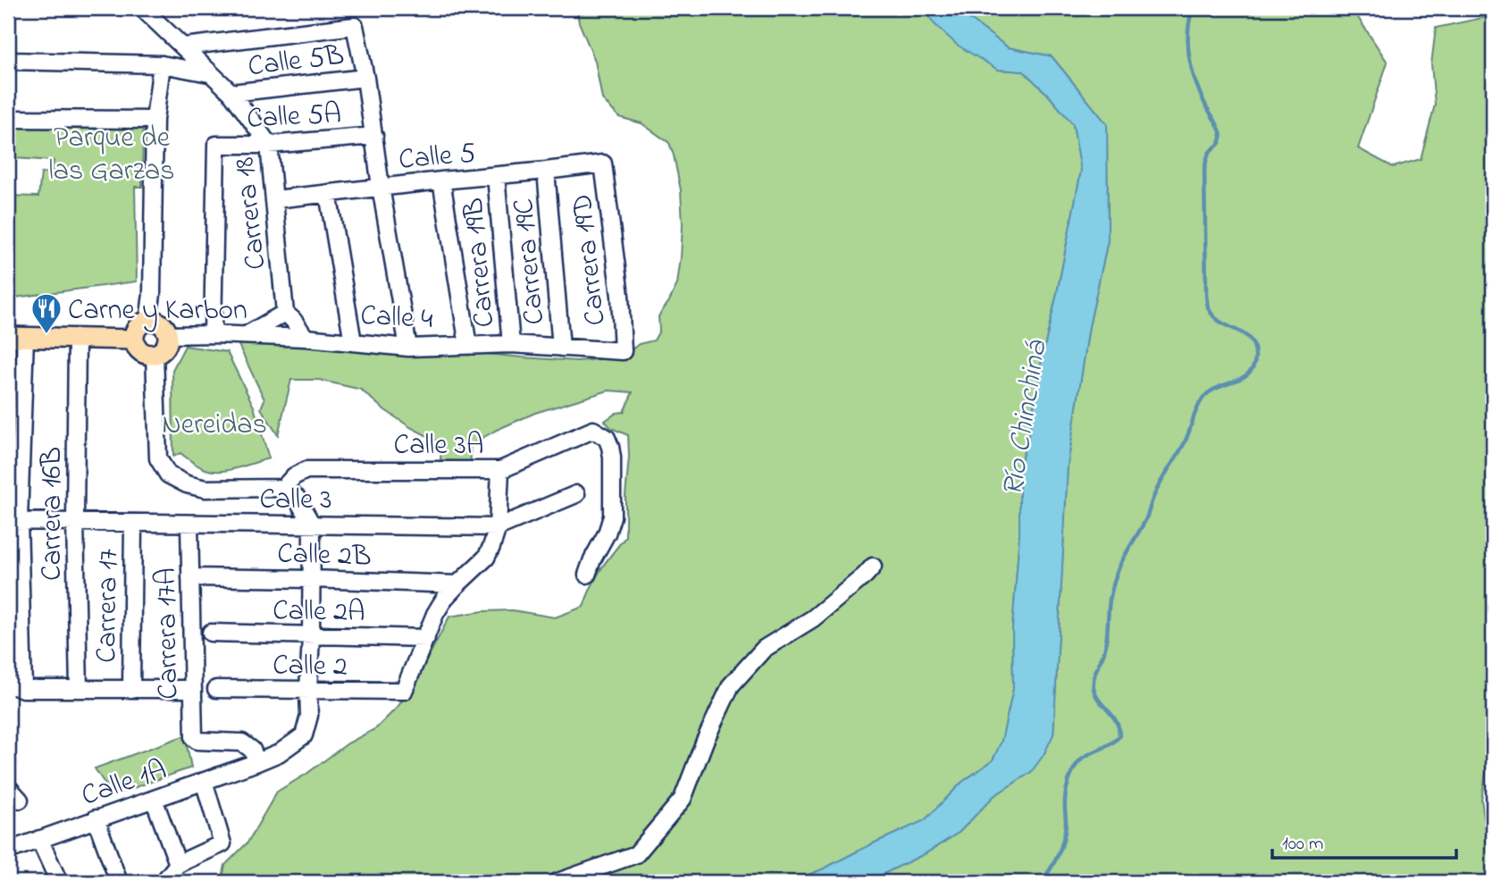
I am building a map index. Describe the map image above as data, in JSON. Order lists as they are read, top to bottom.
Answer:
{
  "streets": {
    "street": [
      "Calle 5B",
      "Calle 5A",
      "Calle 5",
      "Carrera 18",
      "Carrera 19D",
      "Carrera 19C",
      "Carrera 19B",
      "Calle 4",
      "Calle 3A",
      "Calle 3",
      "Carrera 16B",
      "Calle 2B",
      "Carrera 17",
      "Calle 2A",
      "Carrera 17A",
      "Calle 2",
      "Calle 1A"
    ]
  },
  "crossings": [
    ["Calle 5B", "Carrera 18"],
    ["Calle 5A", "Carrera 18"],
    ["Calle 5A", "Calle 4"],
    ["Calle 5", "Carrera 18"],
    ["Calle 5", "Carrera 19D"],
    ["Calle 5", "Carrera 19C"],
    ["Calle 5", "Carrera 19B"],
    ["Carrera 19D", "Calle 4"],
    ["Carrera 19C", "Calle 4"],
    ["Carrera 19B", "Calle 4"],
    ["Calle 3", "Carrera 16B"],
    ["Calle 3", "Carrera 17"],
    ["Calle 3", "Carrera 17A"],
    ["Calle 2B", "Carrera 17A"],
    ["Calle 2A", "Calle 2"],
    ["Carrera 17A", "Calle 1A"],
    ["Calle 2", "Calle 1A"]
  ],
  "water": ["Río Chinchiná"],
  "parks": ["Parque de las Garzas", "Nereidas"],
  "places": {
    "restaurant": ["Carne y Karbon"]
  },
  "scale_bar": "100 m"
}
